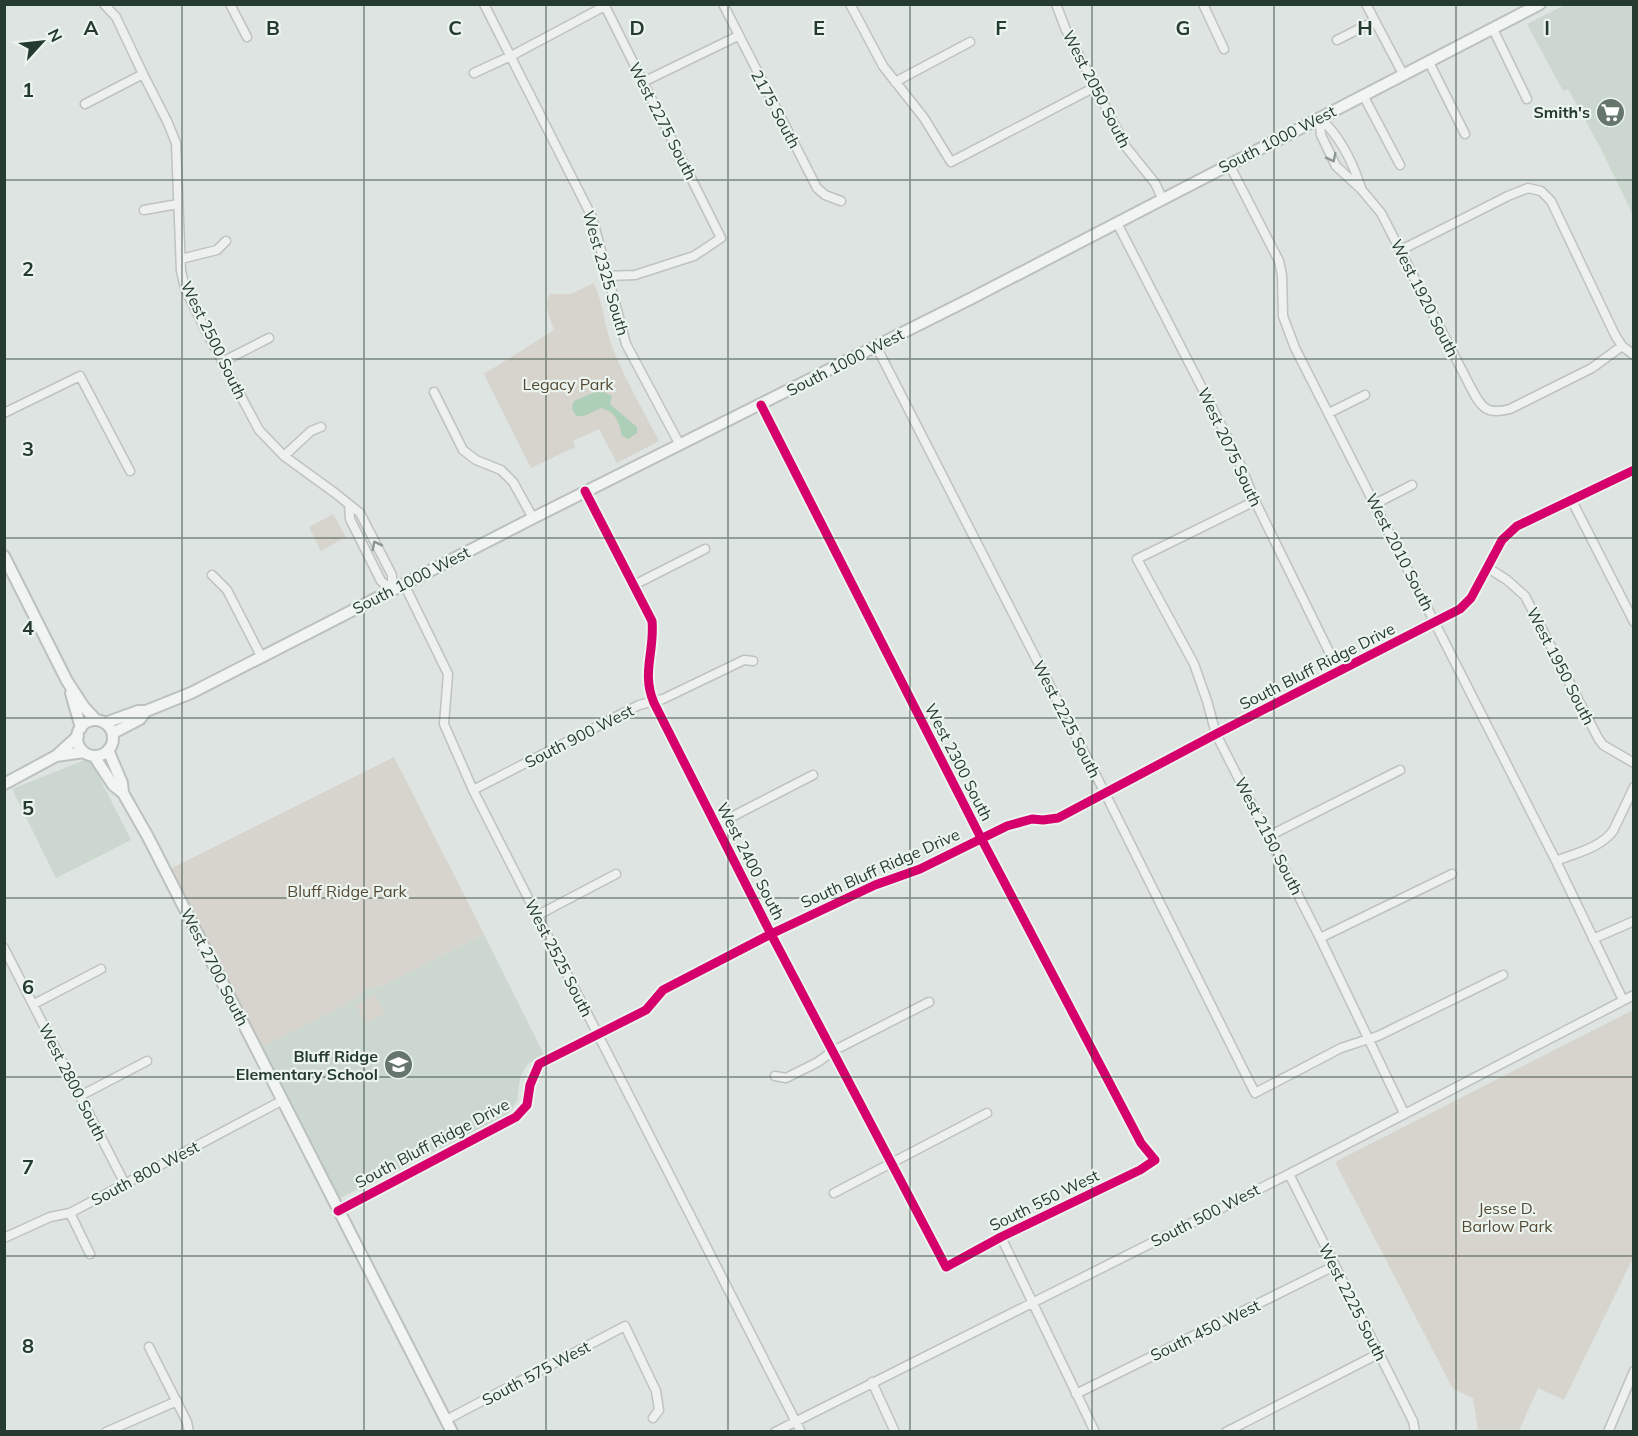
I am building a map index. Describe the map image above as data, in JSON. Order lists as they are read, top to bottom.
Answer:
{
  "streets": {
    "main road": ["South 1000 West", "West 2700 South"],
    "street": [
      "West 2050 South",
      "2175 South",
      "West 2275 South",
      "West 2325 South",
      "West 1920 South",
      "West 2500 South",
      "West 2075 South",
      "West 2010 South",
      "South Bluff Ridge Drive",
      "West 1950 South",
      "West 2225 South",
      "South 900 West",
      "West 2300 South",
      "West 2150 South",
      "West 2400 South",
      "West 2525 South",
      "West 2800 South",
      "South 800 West",
      "South 550 West",
      "South 500 West",
      "South 450 West",
      "South 575 West"
    ]
  },
  "crossings": [
    ["West 2050 South", "South 1000 West"],
    ["West 2275 South", "West 2325 South"],
    ["South 1000 West", "West 2325 South"],
    ["South 1000 West", "West 1920 South"],
    ["South 1000 West", "West 2500 South"],
    ["South 1000 West", "West 2075 South"],
    ["South 1000 West", "West 2010 South"],
    ["South 1000 West", "West 2225 South"],
    ["South 1000 West", "West 2300 South"],
    ["South 1000 West", "West 2400 South"],
    ["South 1000 West", "West 2525 South"],
    ["South 1000 West", "West 2700 South"],
    ["West 2075 South", "South Bluff Ridge Drive"],
    ["West 2075 South", "West 2150 South"],
    ["West 2010 South", "South Bluff Ridge Drive"],
    ["West 2010 South", "South 500 West"],
    ["South Bluff Ridge Drive", "West 1950 South"],
    ["South Bluff Ridge Drive", "West 2225 South"],
    ["South Bluff Ridge Drive", "West 2300 South"],
    ["South Bluff Ridge Drive", "West 2150 South"],
    ["South Bluff Ridge Drive", "West 2400 South"],
    ["South Bluff Ridge Drive", "West 2525 South"],
    ["South Bluff Ridge Drive", "West 2700 South"],
    ["West 2225 South", "West 2150 South"],
    ["West 2225 South", "South 500 West"],
    ["West 2225 South", "South 450 West"],
    ["South 900 West", "West 2400 South"],
    ["South 900 West", "West 2525 South"],
    ["West 2300 South", "South 550 West"],
    ["West 2150 South", "South 500 West"],
    ["West 2400 South", "South 550 West"],
    ["West 2525 South", "South 500 West"],
    ["West 2700 South", "South 800 West"],
    ["West 2700 South", "South 575 West"],
    ["West 2800 South", "South 800 West"]
  ],
  "parks": ["Legacy Park", "Bluff Ridge Park", "Jesse D. Barlow Park"],
  "places": {
    "supermarket": ["Smith's"],
    "school or university": ["Bluff Ridge Elementary School"]
  },
  "north": "top right",
  "grid": {
    "columns": [
      "A",
      "B",
      "C",
      "D",
      "E",
      "F",
      "G",
      "H",
      "I"
    ],
    "rows": [
      "1",
      "2",
      "3",
      "4",
      "5",
      "6",
      "7",
      "8"
    ]
  }
}
